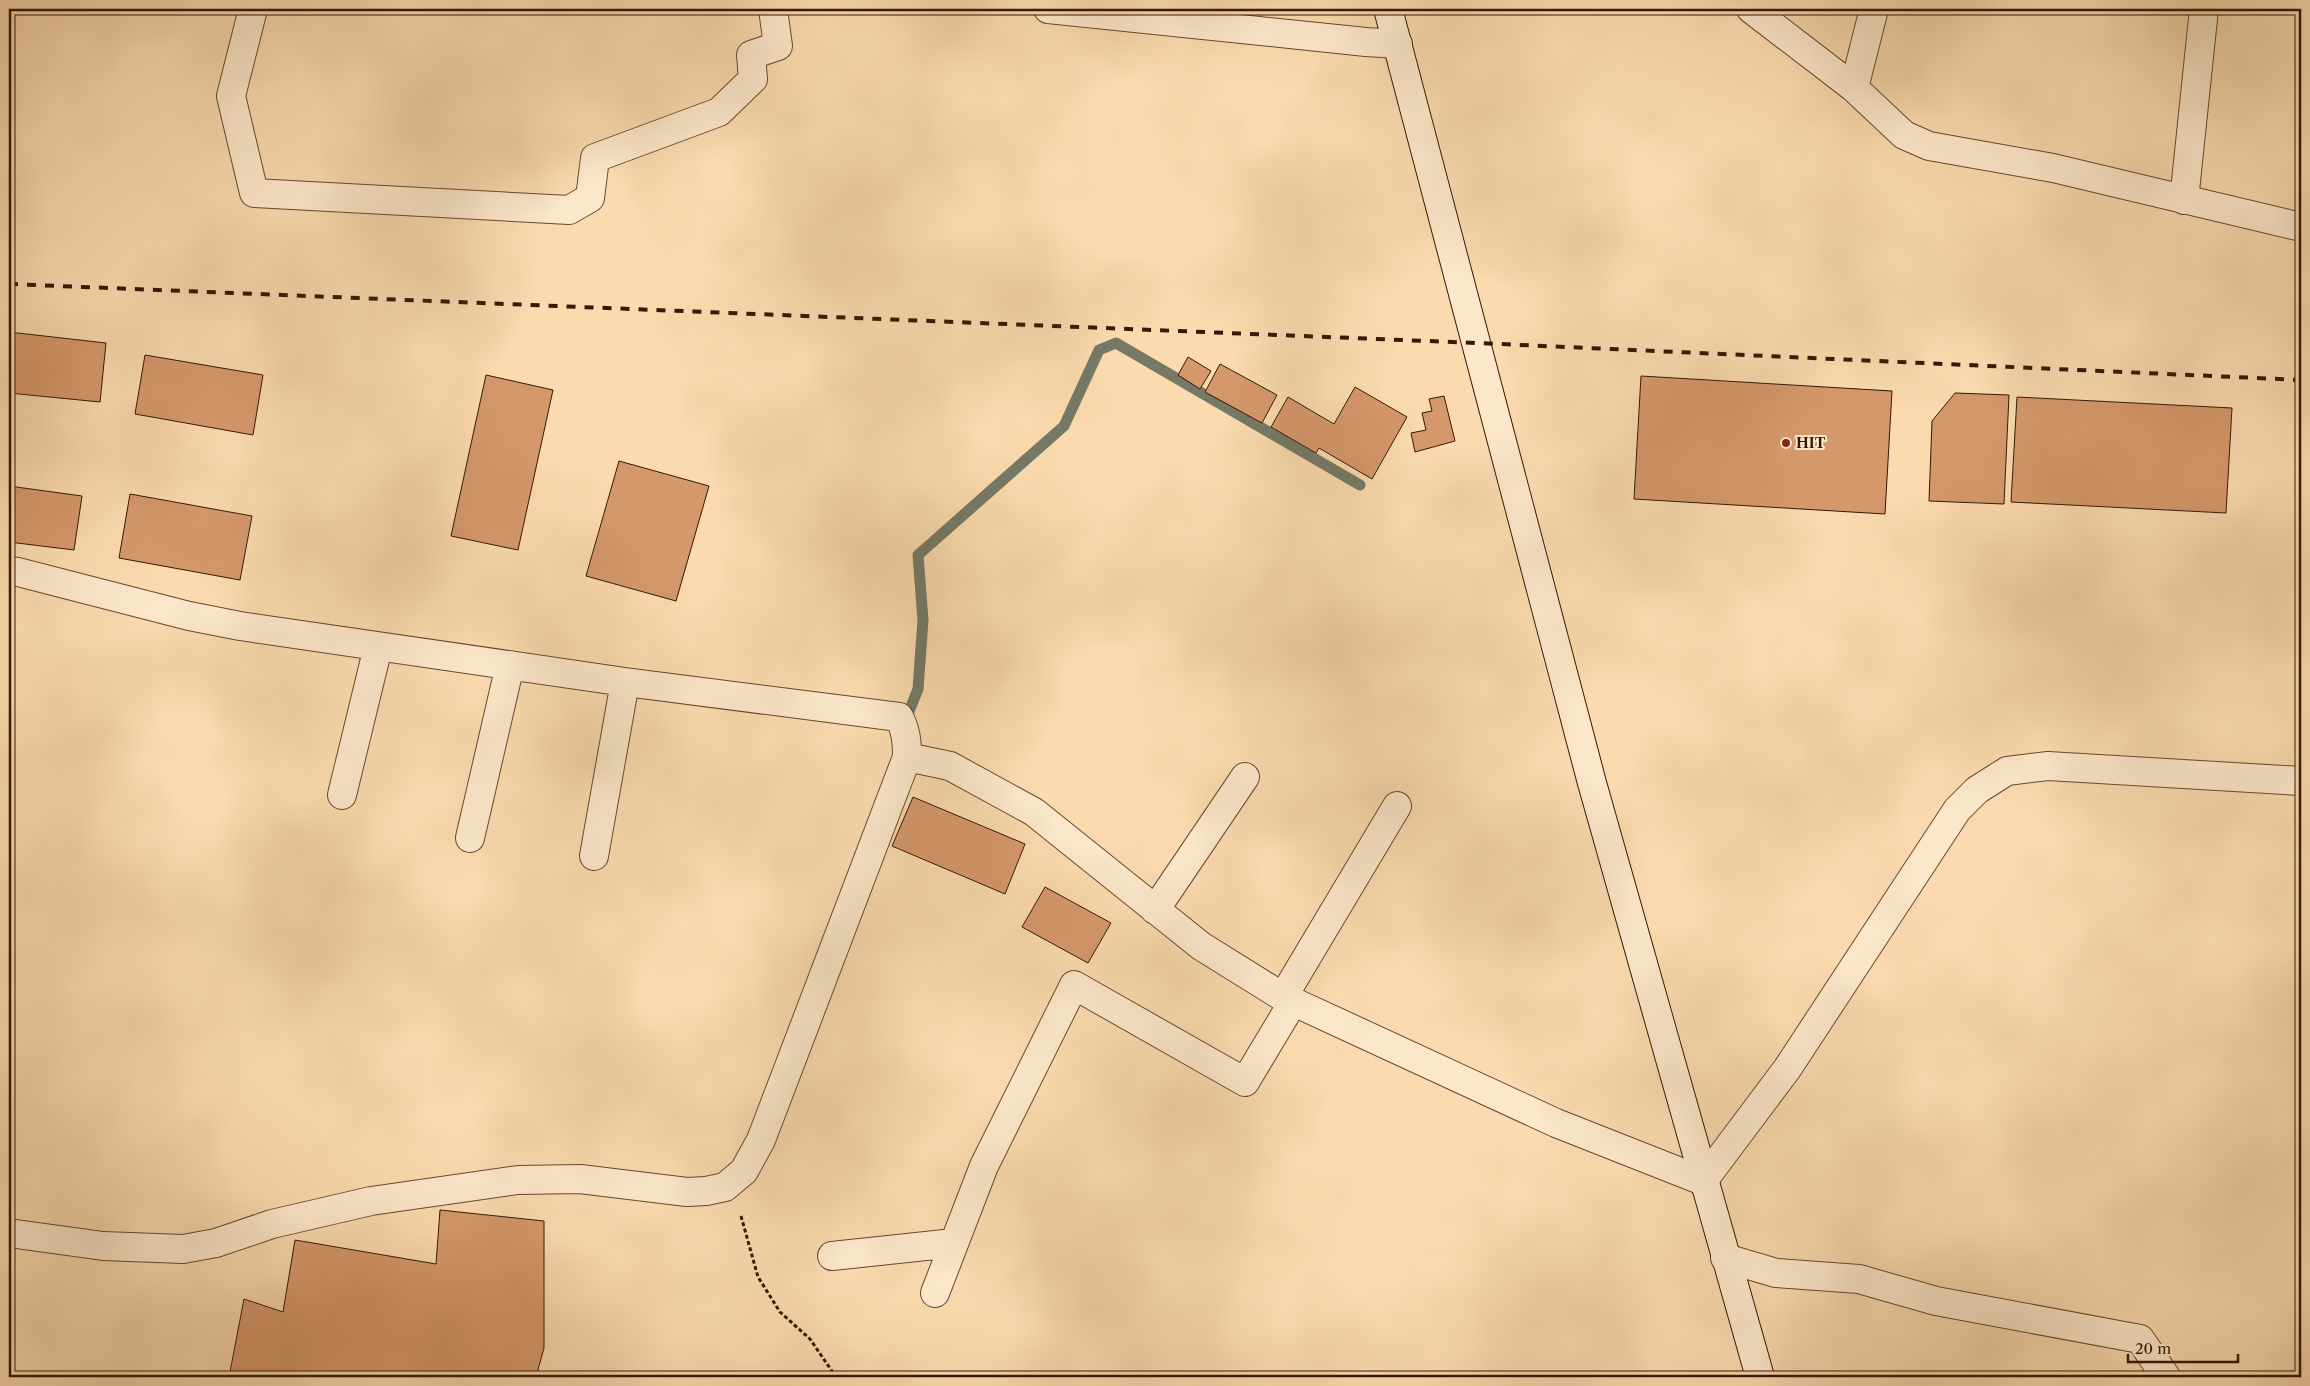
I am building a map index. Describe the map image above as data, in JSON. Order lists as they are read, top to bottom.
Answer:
{
  "places": ["HIT"],
  "scale_bar": "20 m"
}
